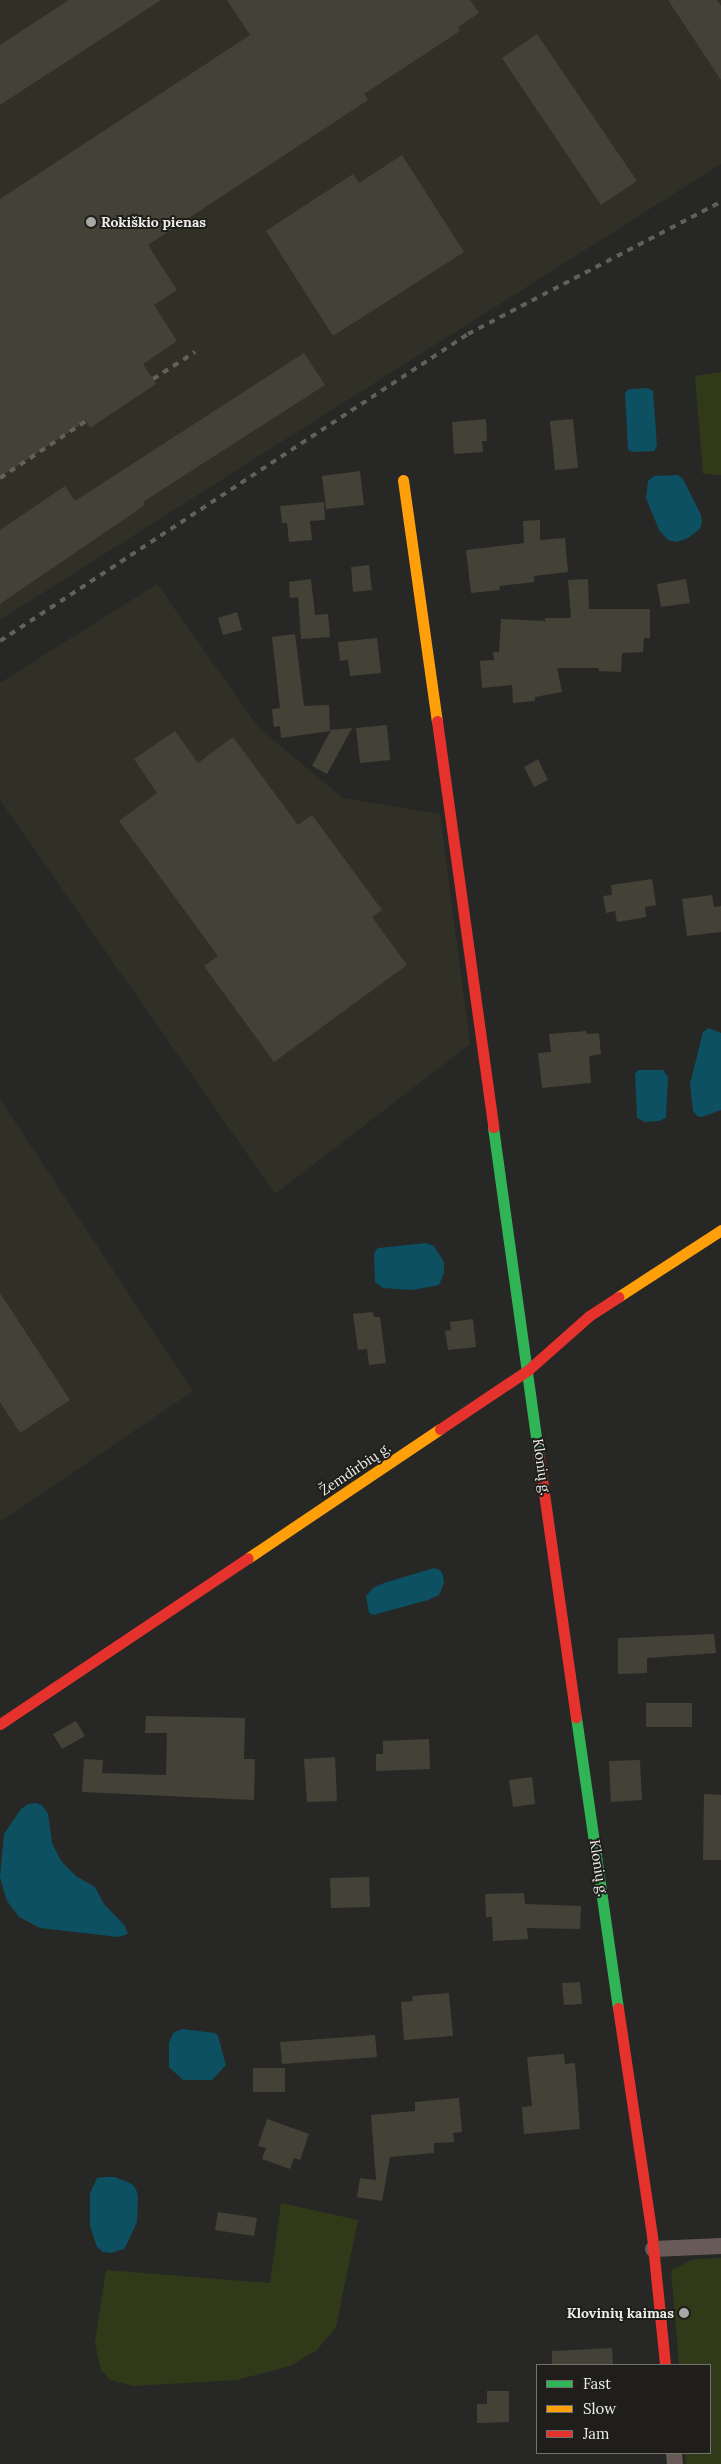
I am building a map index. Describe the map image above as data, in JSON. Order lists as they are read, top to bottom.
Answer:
{
  "streets": {
    "street": ["Klonių g.", "Žemdirbių g."]
  },
  "crossings": [
    ["Klonių g.", "Žemdirbių g."]
  ],
  "places": ["Rokiškio pienas", "Klovinių kaimas"],
  "legend": ["Fast", "Slow", "Jam"]
}
